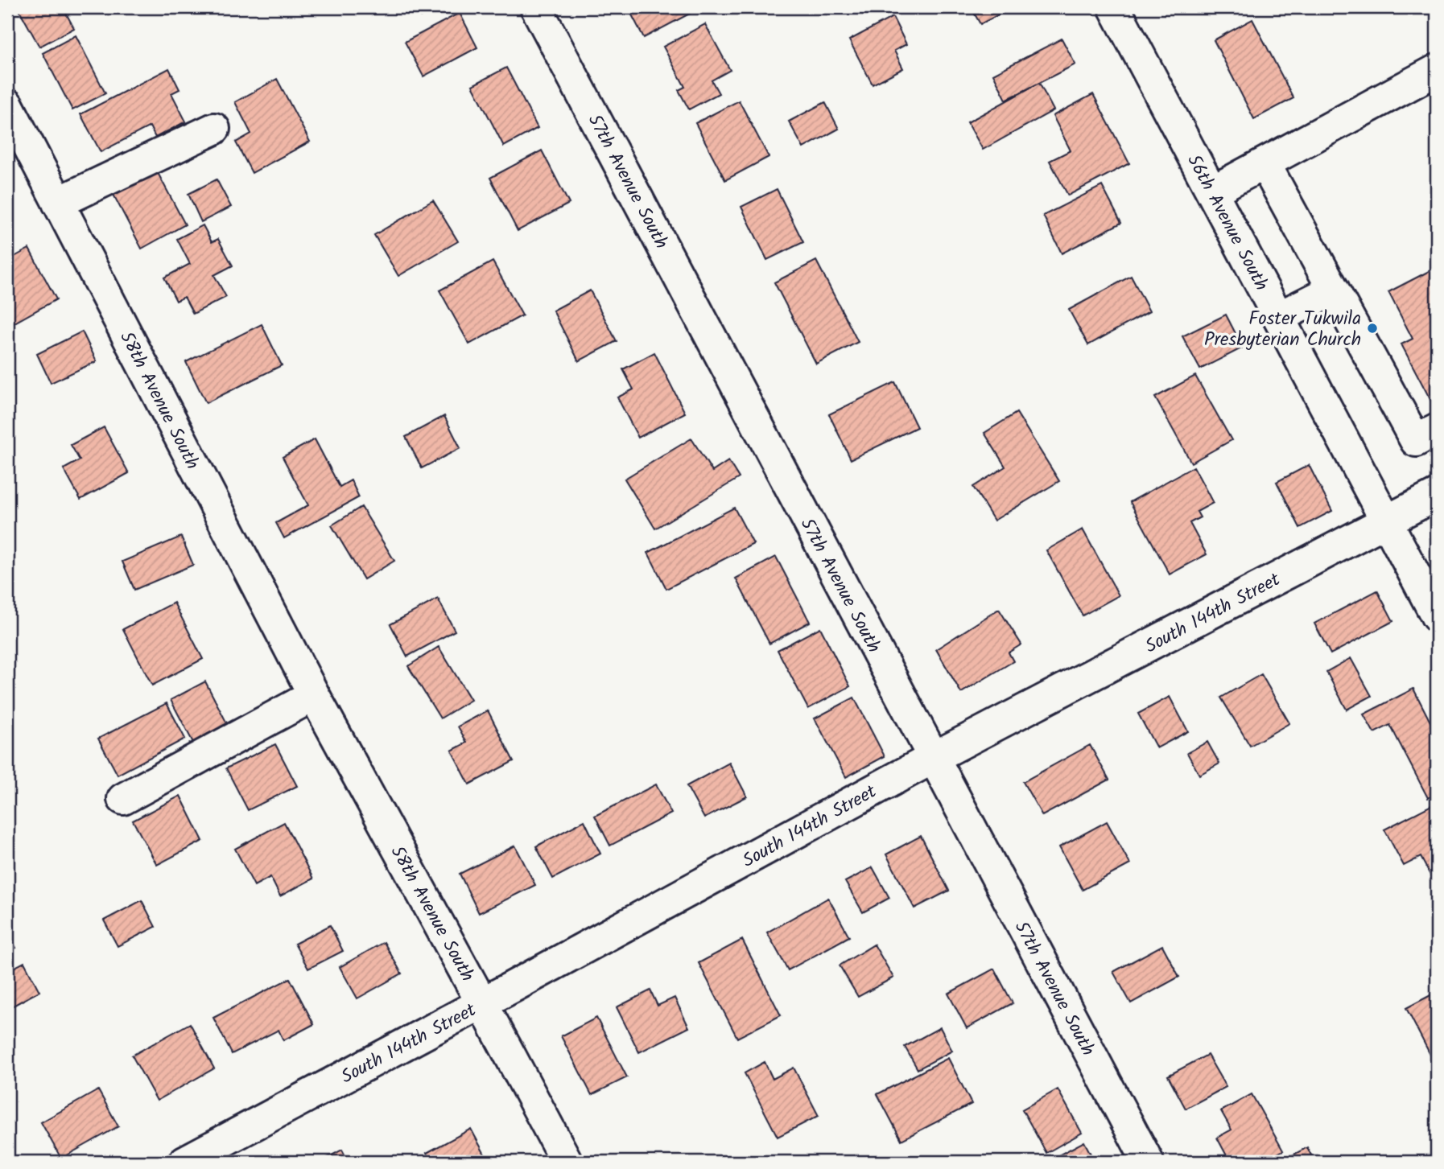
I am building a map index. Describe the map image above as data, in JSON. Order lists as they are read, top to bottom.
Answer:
{
  "streets": {
    "street": [
      "57th Avenue South",
      "56th Avenue South",
      "58th Avenue South",
      "South 144th Street"
    ]
  },
  "crossings": [
    ["57th Avenue South", "South 144th Street"],
    ["56th Avenue South", "South 144th Street"],
    ["58th Avenue South", "South 144th Street"]
  ],
  "places": ["Foster Tukwila Presbyterian Church"]
}
